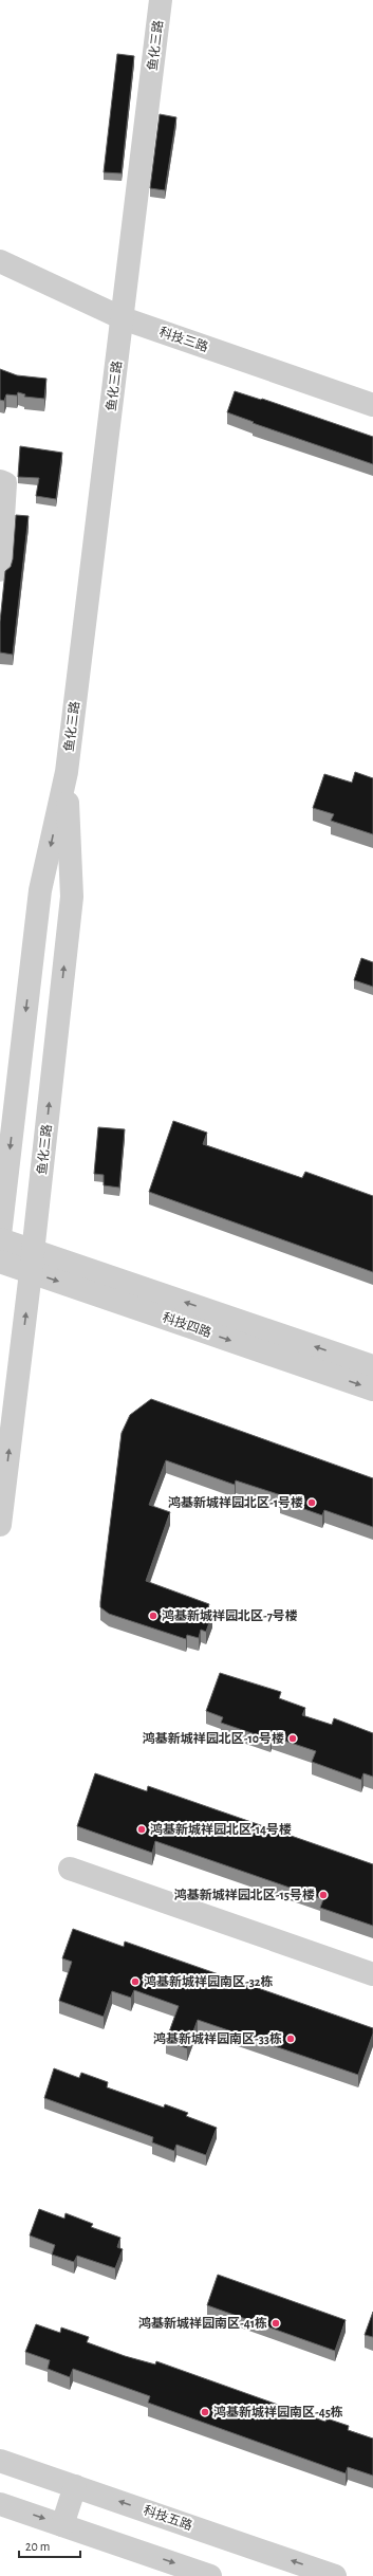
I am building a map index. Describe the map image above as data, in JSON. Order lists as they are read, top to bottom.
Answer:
{
  "streets": {
    "street": [
      "鱼化三路",
      "科技三路",
      "科技四路",
      "科技五路"
    ]
  },
  "crossings": [
    ["鱼化三路", "科技三路"],
    ["鱼化三路", "科技四路"]
  ],
  "places": [
    "鸿基新城祥园北区-1号楼",
    "鸿基新城祥园北区-7号楼",
    "鸿基新城祥园北区-10号楼",
    "鸿基新城祥园北区-14号楼",
    "鸿基新城祥园北区-15号楼",
    "鸿基新城祥园南区-32栋",
    "鸿基新城祥园南区-33栋",
    "鸿基新城祥园南区-41栋",
    "鸿基新城祥园南区-45栋"
  ],
  "scale_bar": "20 m"
}
